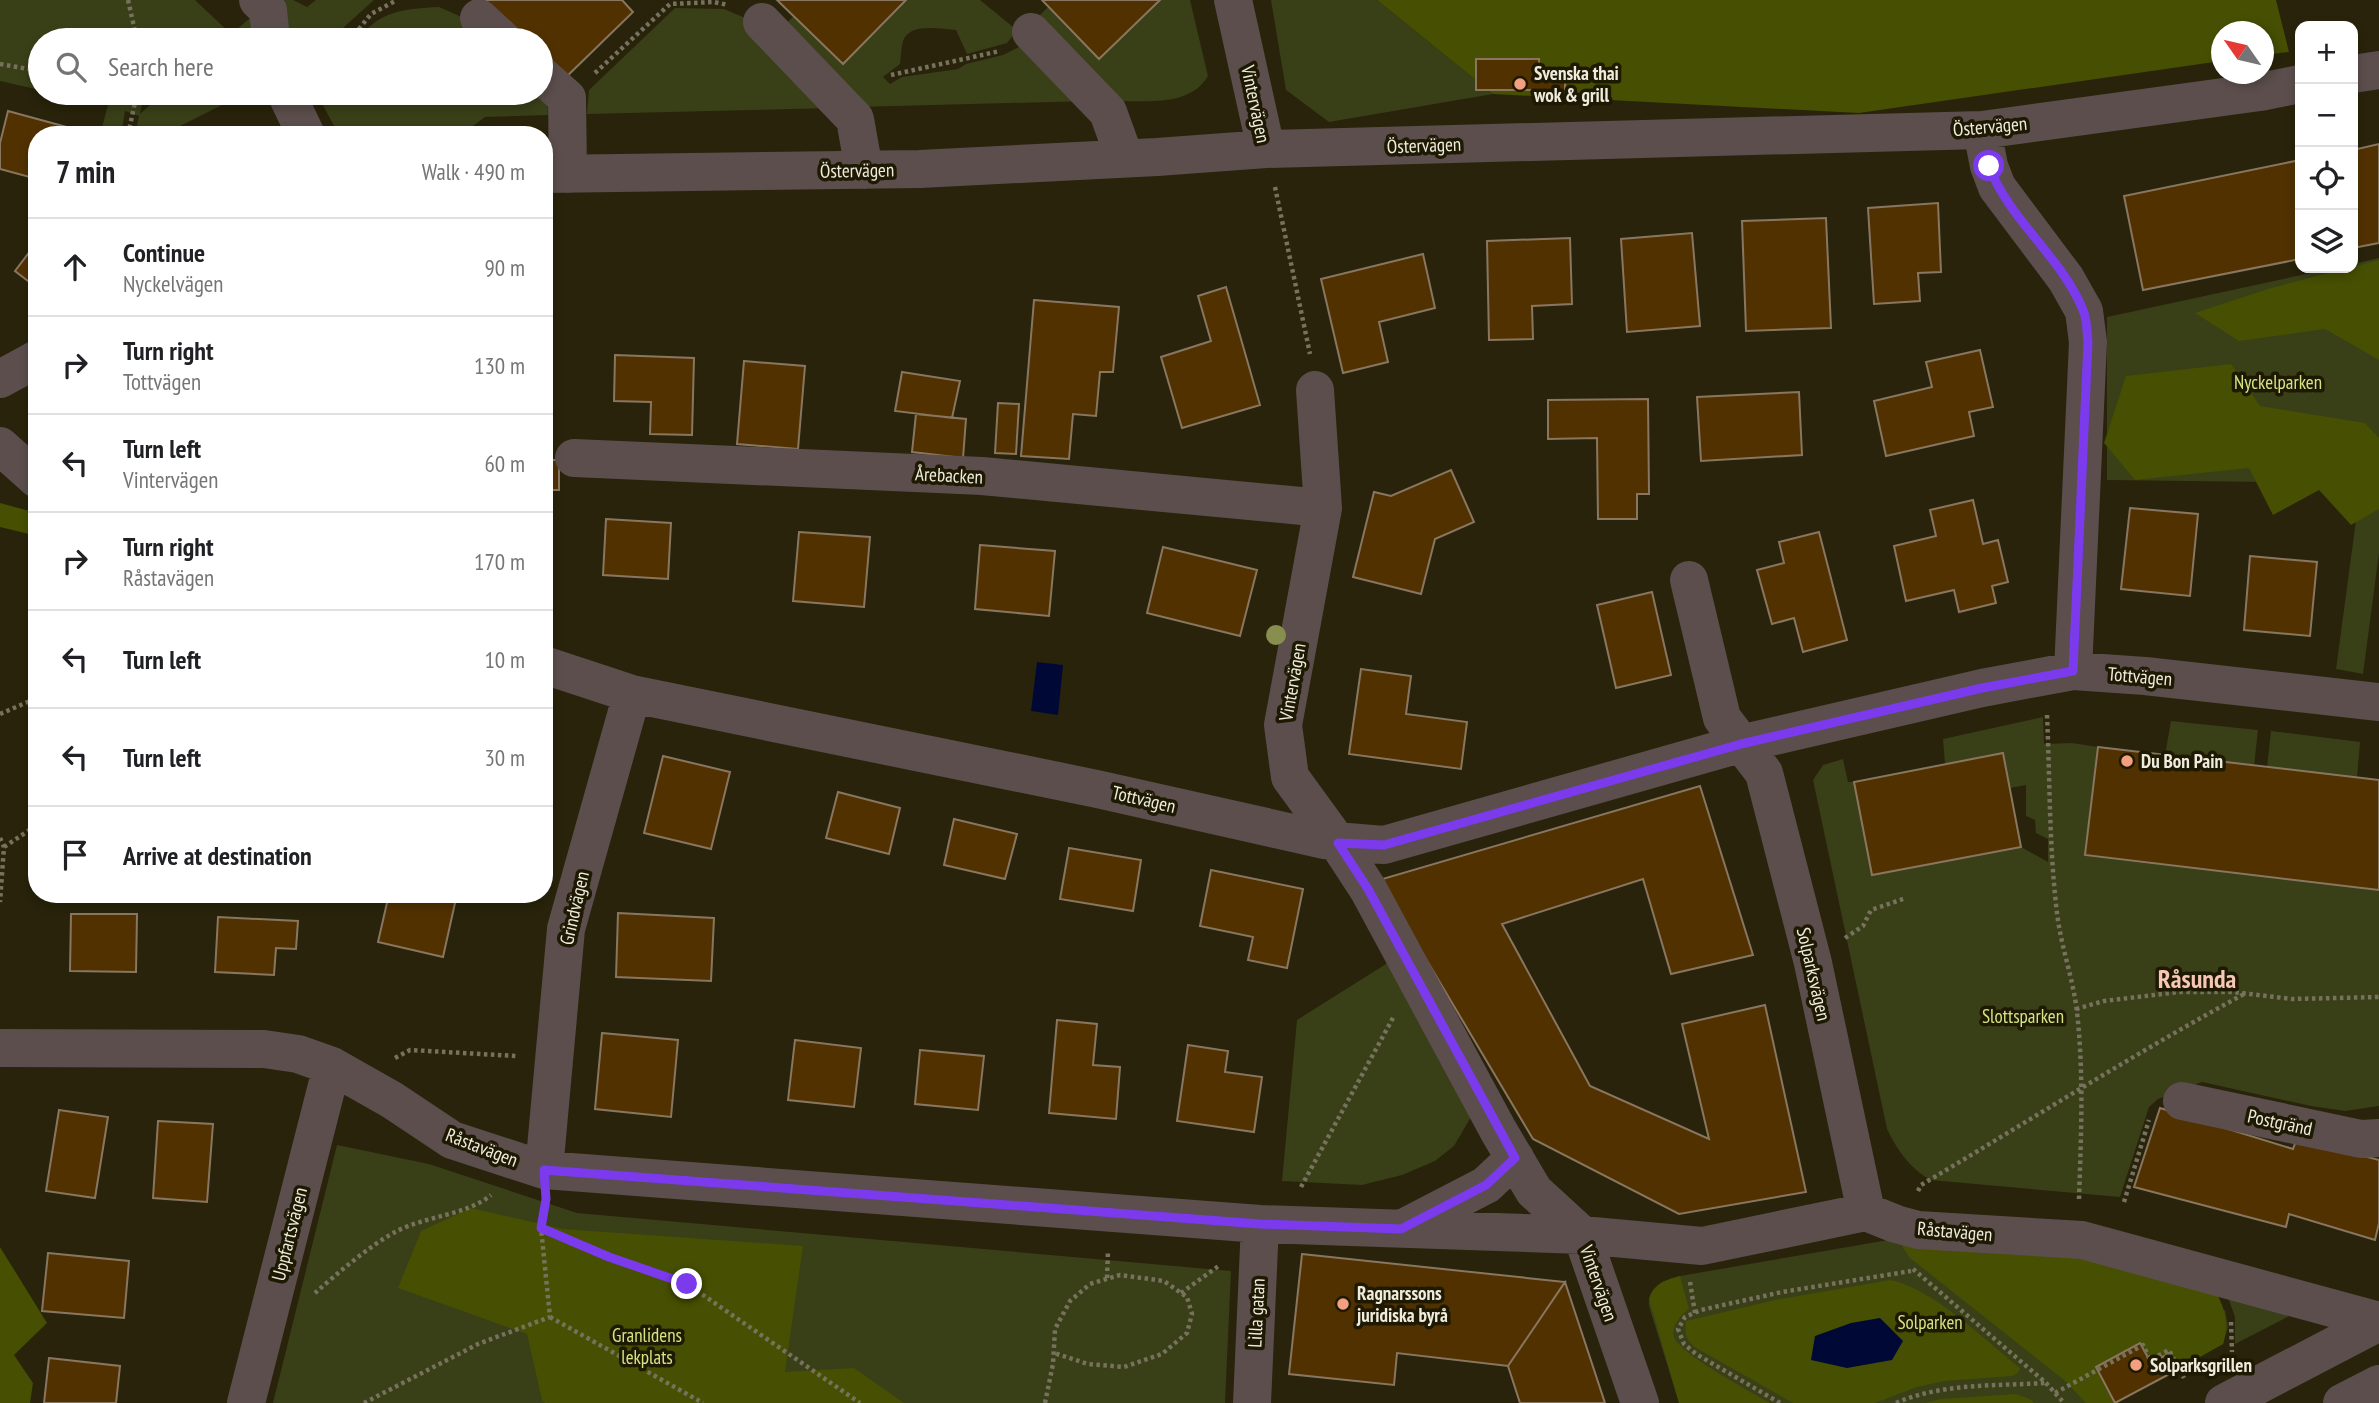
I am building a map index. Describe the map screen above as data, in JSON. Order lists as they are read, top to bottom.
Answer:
{
  "streets": {
    "street": [
      "Vintervägen",
      "Östervägen",
      "Årebacken",
      "Tottvägen",
      "Grindvägen",
      "Solparksvägen",
      "Postgränd",
      "Råstavägen",
      "Uppfartsvägen",
      "Lilla gatan"
    ]
  },
  "crossings": [
    ["Vintervägen", "Östervägen"],
    ["Vintervägen", "Årebacken"],
    ["Vintervägen", "Tottvägen"],
    ["Vintervägen", "Råstavägen"],
    ["Tottvägen", "Grindvägen"],
    ["Tottvägen", "Solparksvägen"],
    ["Grindvägen", "Råstavägen"],
    ["Solparksvägen", "Råstavägen"],
    ["Råstavägen", "Uppfartsvägen"],
    ["Råstavägen", "Lilla gatan"]
  ],
  "districts": ["Råsunda"],
  "parks": [
    "Nyckelparken",
    "Slottsparken",
    "Solparken",
    "Granlidens lekplats"
  ],
  "places": [
    "Svenska thai wok & grill",
    "Du Bon Pain",
    "Ragnarssons juridiska byrå",
    "Solparksgrillen"
  ],
  "north": "top left",
  "page": {
    "map_buttons": ["+", "−"],
    "search": "Search here",
    "heading": ["7 min", "Walk · 490 m"],
    "list": [
      ["Continue", "Nyckelvägen", "90 m"],
      ["Turn right", "Tottvägen", "130 m"],
      ["Turn left", "Vintervägen", "60 m"],
      ["Turn right", "Råstavägen", "170 m"],
      ["Turn left", "10 m"],
      ["Turn left", "30 m"],
      "Arrive at destination"
    ]
  }
}
